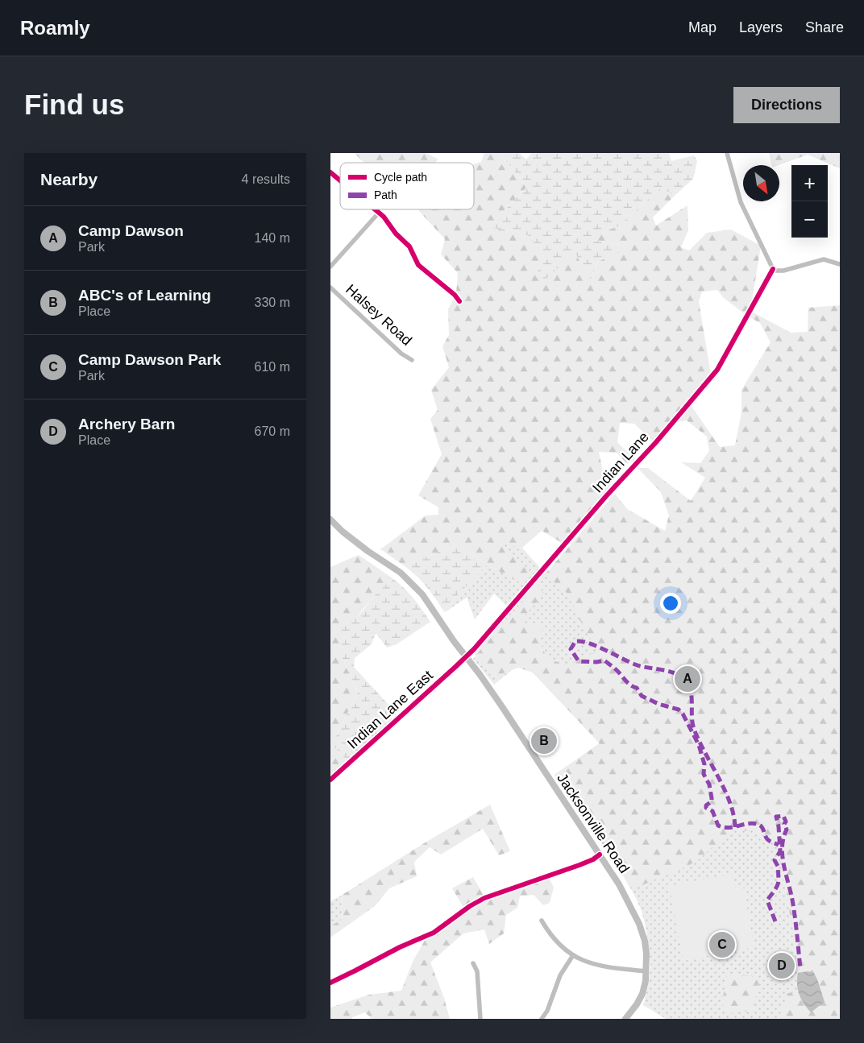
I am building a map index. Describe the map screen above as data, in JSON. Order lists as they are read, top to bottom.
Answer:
{
  "streets": {
    "main road": ["Jacksonville Road"],
    "street": ["Halsey Road", "Indian Lane", "Indian Lane East"]
  },
  "crossings": [
    ["Indian Lane", "Indian Lane East"],
    ["Indian Lane", "Jacksonville Road"],
    ["Indian Lane East", "Jacksonville Road"]
  ],
  "legend": ["Cycle path", "Path"],
  "north": "bottom right",
  "page": {
    "header": "Roamly",
    "nav": ["Map", "Layers", "Share"],
    "buttons": "Directions",
    "title": "Find us",
    "heading": ["Nearby", "4 results"],
    "map_buttons": ["+", "−"],
    "list": [
      {
        "mark": "A",
        "name": "Camp Dawson",
        "note": "Park",
        "value": "140 m"
      },
      {
        "mark": "B",
        "name": "ABC's of Learning",
        "note": "Place",
        "value": "330 m"
      },
      {
        "mark": "C",
        "name": "Camp Dawson Park",
        "note": "Park",
        "value": "610 m"
      },
      {
        "mark": "D",
        "name": "Archery Barn",
        "note": "Place",
        "value": "670 m"
      }
    ],
    "pins": [
      "A",
      "B",
      "C",
      "D"
    ]
  }
}
